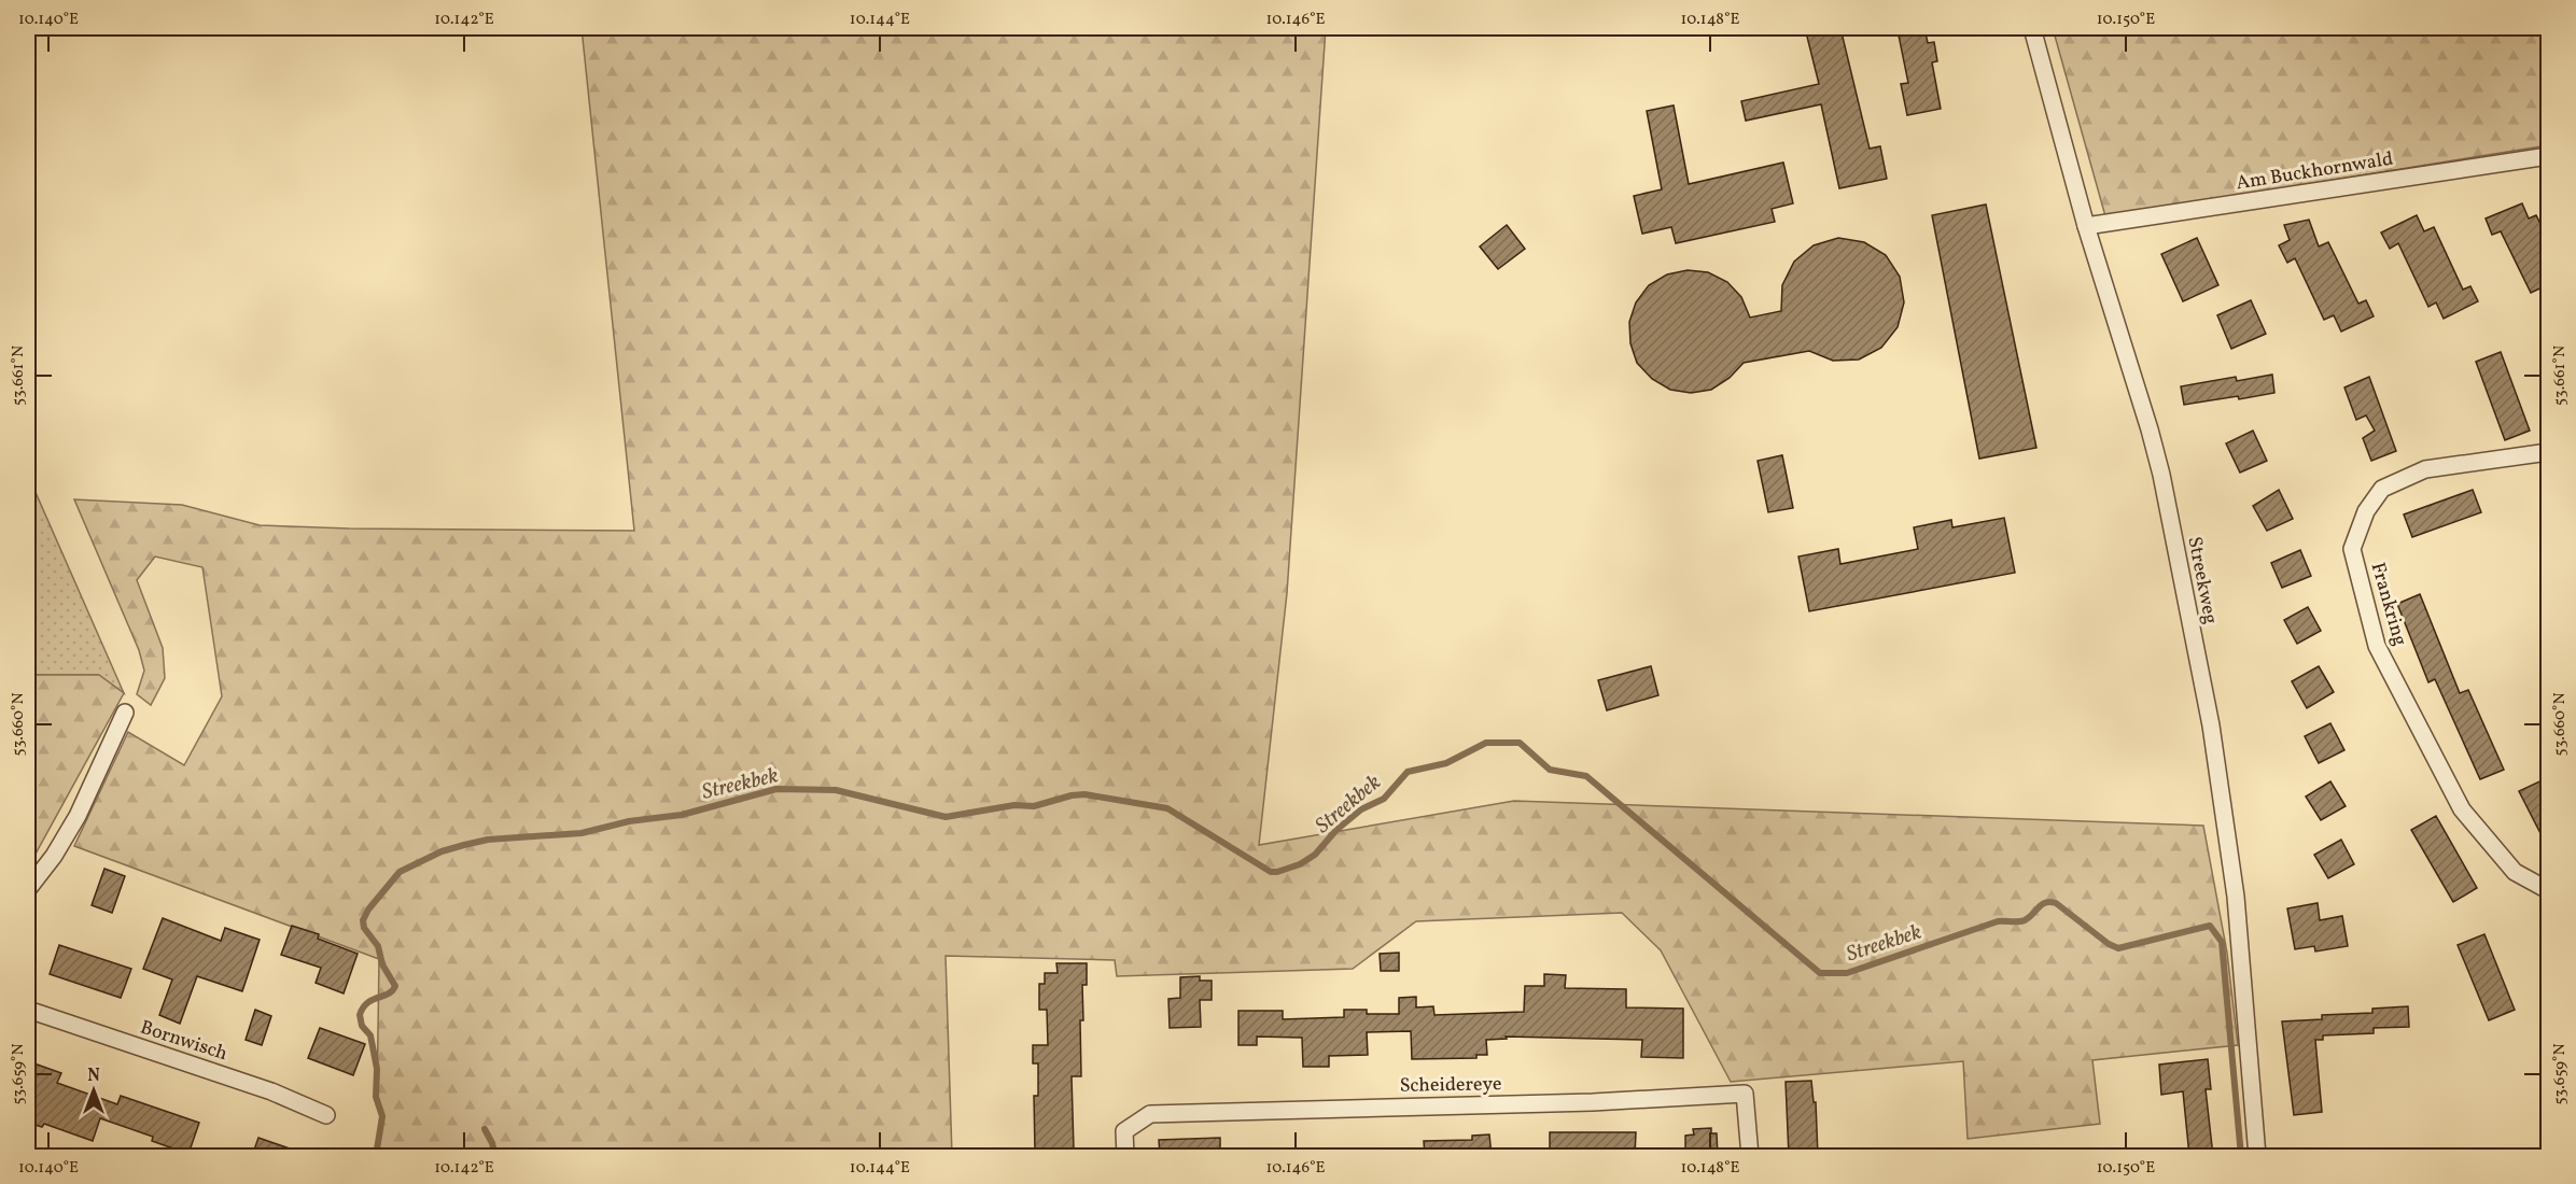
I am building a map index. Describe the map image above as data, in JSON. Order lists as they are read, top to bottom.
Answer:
{
  "streets": {
    "street": [
      "Am Buckhornwald",
      "Streekweg",
      "Frankring",
      "Bornwisch",
      "Scheidereye"
    ]
  },
  "crossings": [
    ["Am Buckhornwald", "Streekweg"]
  ],
  "water": ["Streekbek"],
  "north": "top",
  "coordinates": [
    "10.140°E",
    "10.142°E",
    "10.144°E",
    "10.146°E",
    "10.148°E",
    "10.150°E",
    "53.661°N",
    "53.660°N",
    "53.659°N"
  ]
}
